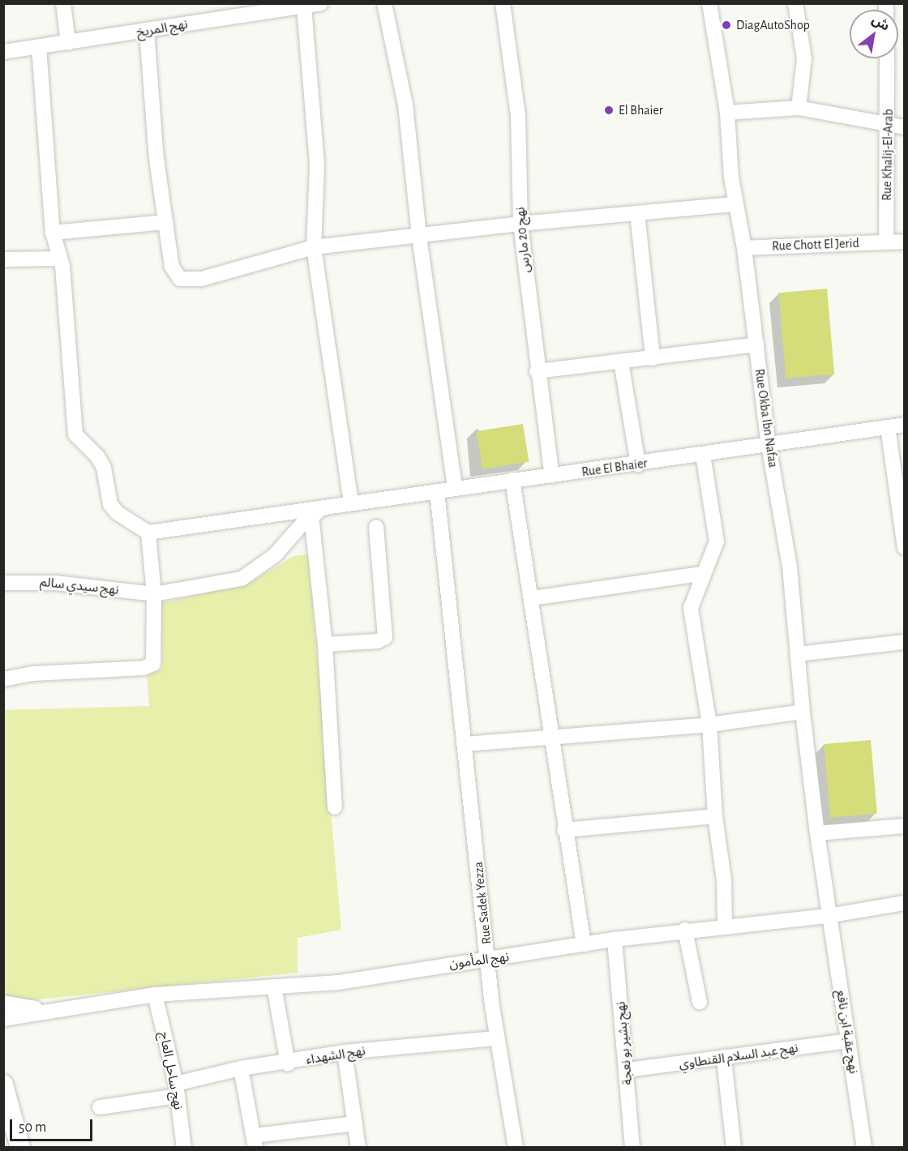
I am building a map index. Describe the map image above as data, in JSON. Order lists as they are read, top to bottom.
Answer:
{
  "streets": {
    "street": [
      "نهج المريخ",
      "Rue Khalij-El-Arab",
      "نهج 20 مارس",
      "Rue Chott El Jerid",
      "Rue Okba Ibn Nafaa",
      "Rue El Bhaier",
      "نهج سيدي سالم",
      "Rue Sadek Yezza",
      "نهج المأمون",
      "نهج عقبة ابن نافع",
      "نهج بشير بو نعجة",
      "نهج الشهداء",
      "نهج عبد السلام القنطاوي",
      "نهج ساحل العاج"
    ]
  },
  "crossings": [
    ["Rue Khalij-El-Arab", "Rue Chott El Jerid"],
    ["نهج 20 مارس", "Rue El Bhaier"],
    ["Rue Chott El Jerid", "Rue Okba Ibn Nafaa"],
    ["Rue Okba Ibn Nafaa", "Rue El Bhaier"],
    ["Rue Okba Ibn Nafaa", "نهج المأمون"],
    ["Rue Okba Ibn Nafaa", "نهج عقبة ابن نافع"],
    ["Rue El Bhaier", "نهج سيدي سالم"],
    ["Rue El Bhaier", "Rue Sadek Yezza"],
    ["Rue Sadek Yezza", "نهج المأمون"],
    ["Rue Sadek Yezza", "نهج الشهداء"],
    ["نهج المأمون", "نهج عقبة ابن نافع"],
    ["نهج المأمون", "نهج بشير بو نعجة"],
    ["نهج المأمون", "نهج ساحل العاج"],
    ["نهج عقبة ابن نافع", "نهج عبد السلام القنطاوي"],
    ["نهج بشير بو نعجة", "نهج عبد السلام القنطاوي"],
    ["نهج الشهداء", "نهج ساحل العاج"]
  ],
  "places": ["DiagAutoShop", "El Bhaier"],
  "scale_bar": "50 m",
  "north": "top right"
}
